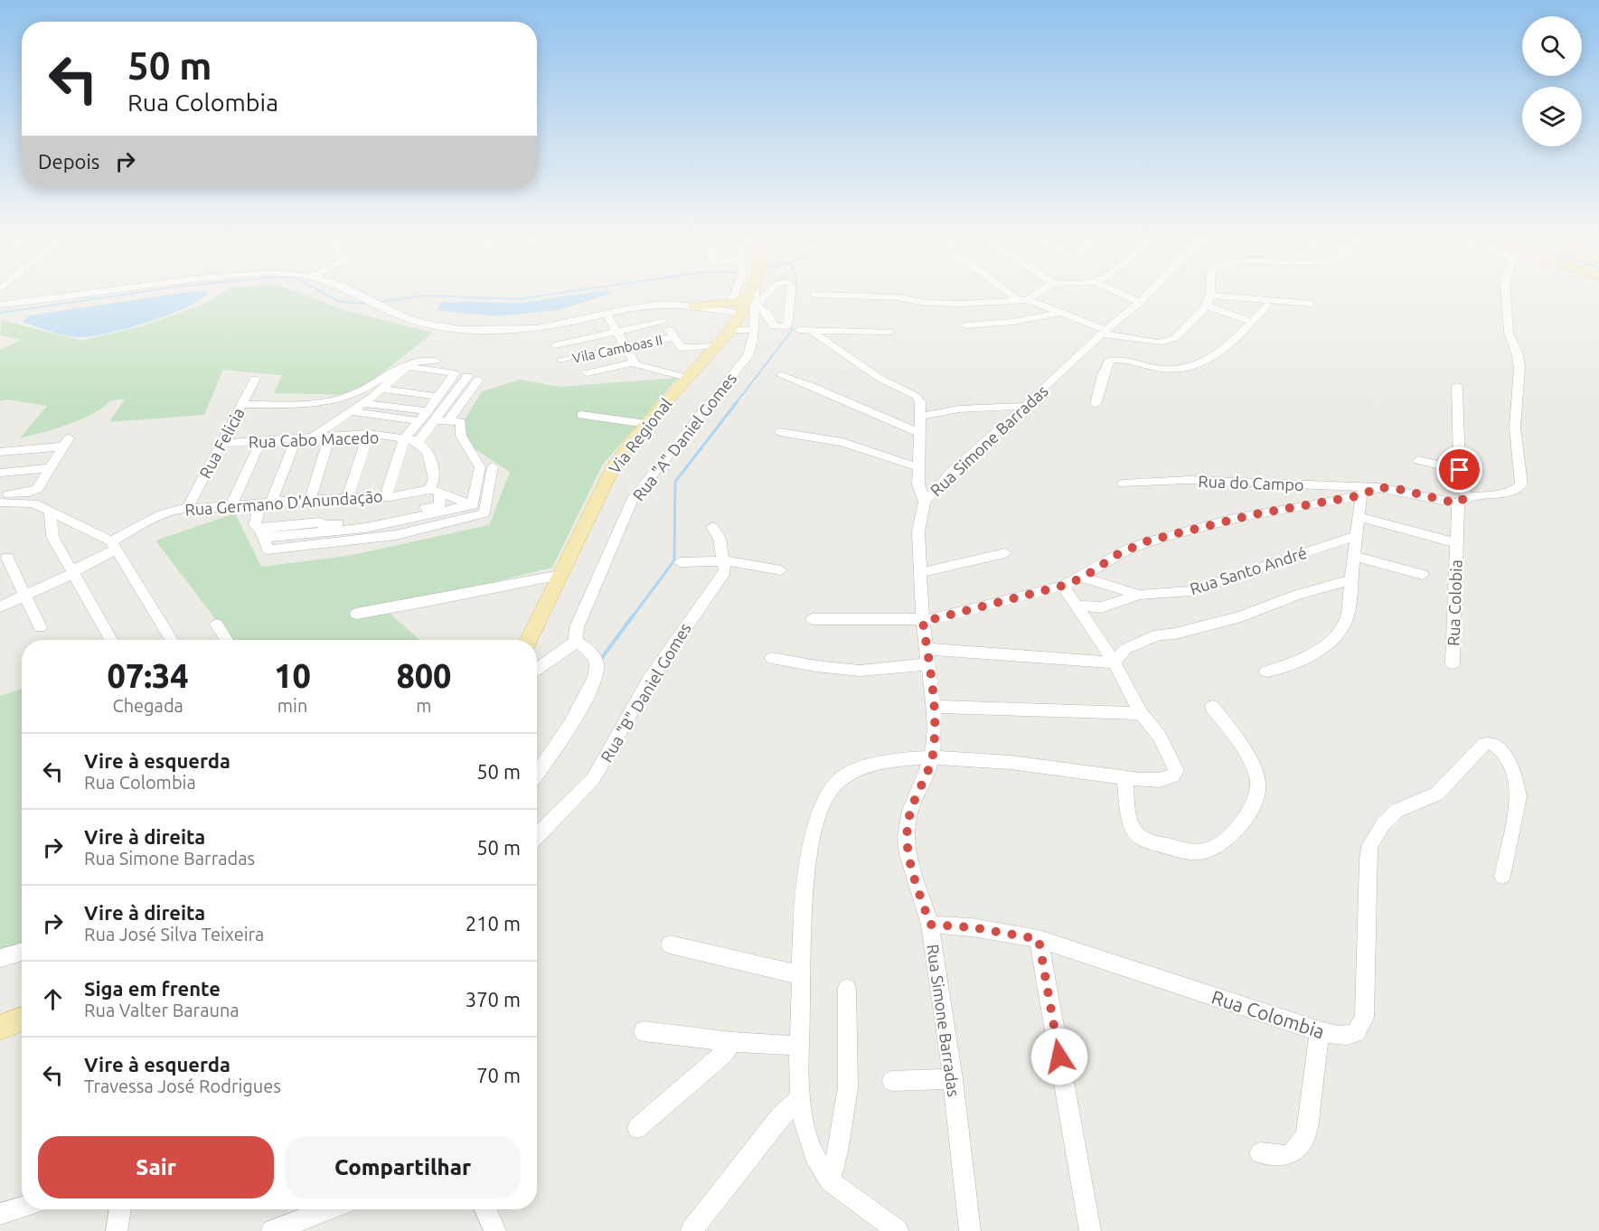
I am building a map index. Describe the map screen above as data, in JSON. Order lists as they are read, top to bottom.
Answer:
{
  "streets": {
    "main road": ["Via Regional"],
    "street": [
      "Vila Camboas II",
      "Rua \"A\" Daniel Gomes",
      "Rua Cabo Macedo",
      "Rua Simone Barradas",
      "Rua Felicia",
      "Rua do Campo",
      "Rua Germano D'Anundação",
      "Rua Santo André",
      "Rua Colobia",
      "Rua \"B\" Daniel Gomes",
      "Rua Colombia"
    ]
  },
  "crossings": [
    ["Via Regional", "Rua \"A\" Daniel Gomes"],
    ["Rua Cabo Macedo", "Rua Felicia"],
    ["Rua Simone Barradas", "Rua Colombia"],
    ["Rua Felicia", "Rua Germano D'Anundação"],
    ["Rua do Campo", "Rua Colobia"]
  ],
  "page": {
    "turn": ["50 m", "Rua Colombia"],
    "then": "Depois",
    "eta": [
      "07:34",
      "Chegada",
      "10",
      "min",
      "800",
      "m"
    ],
    "list": [
      {
        "name": "Vire à esquerda",
        "note": "Rua Colombia",
        "value": "50 m"
      },
      {
        "name": "Vire à direita",
        "note": "Rua Simone Barradas",
        "value": "50 m"
      },
      {
        "name": "Vire à direita",
        "note": "Rua José Silva Teixeira",
        "value": "210 m"
      },
      {
        "name": "Siga em frente",
        "note": "Rua Valter Barauna",
        "value": "370 m"
      },
      {
        "name": "Vire à esquerda",
        "note": "Travessa José Rodrigues",
        "value": "70 m"
      }
    ],
    "buttons": ["Sair", "Compartilhar"]
  }
}
